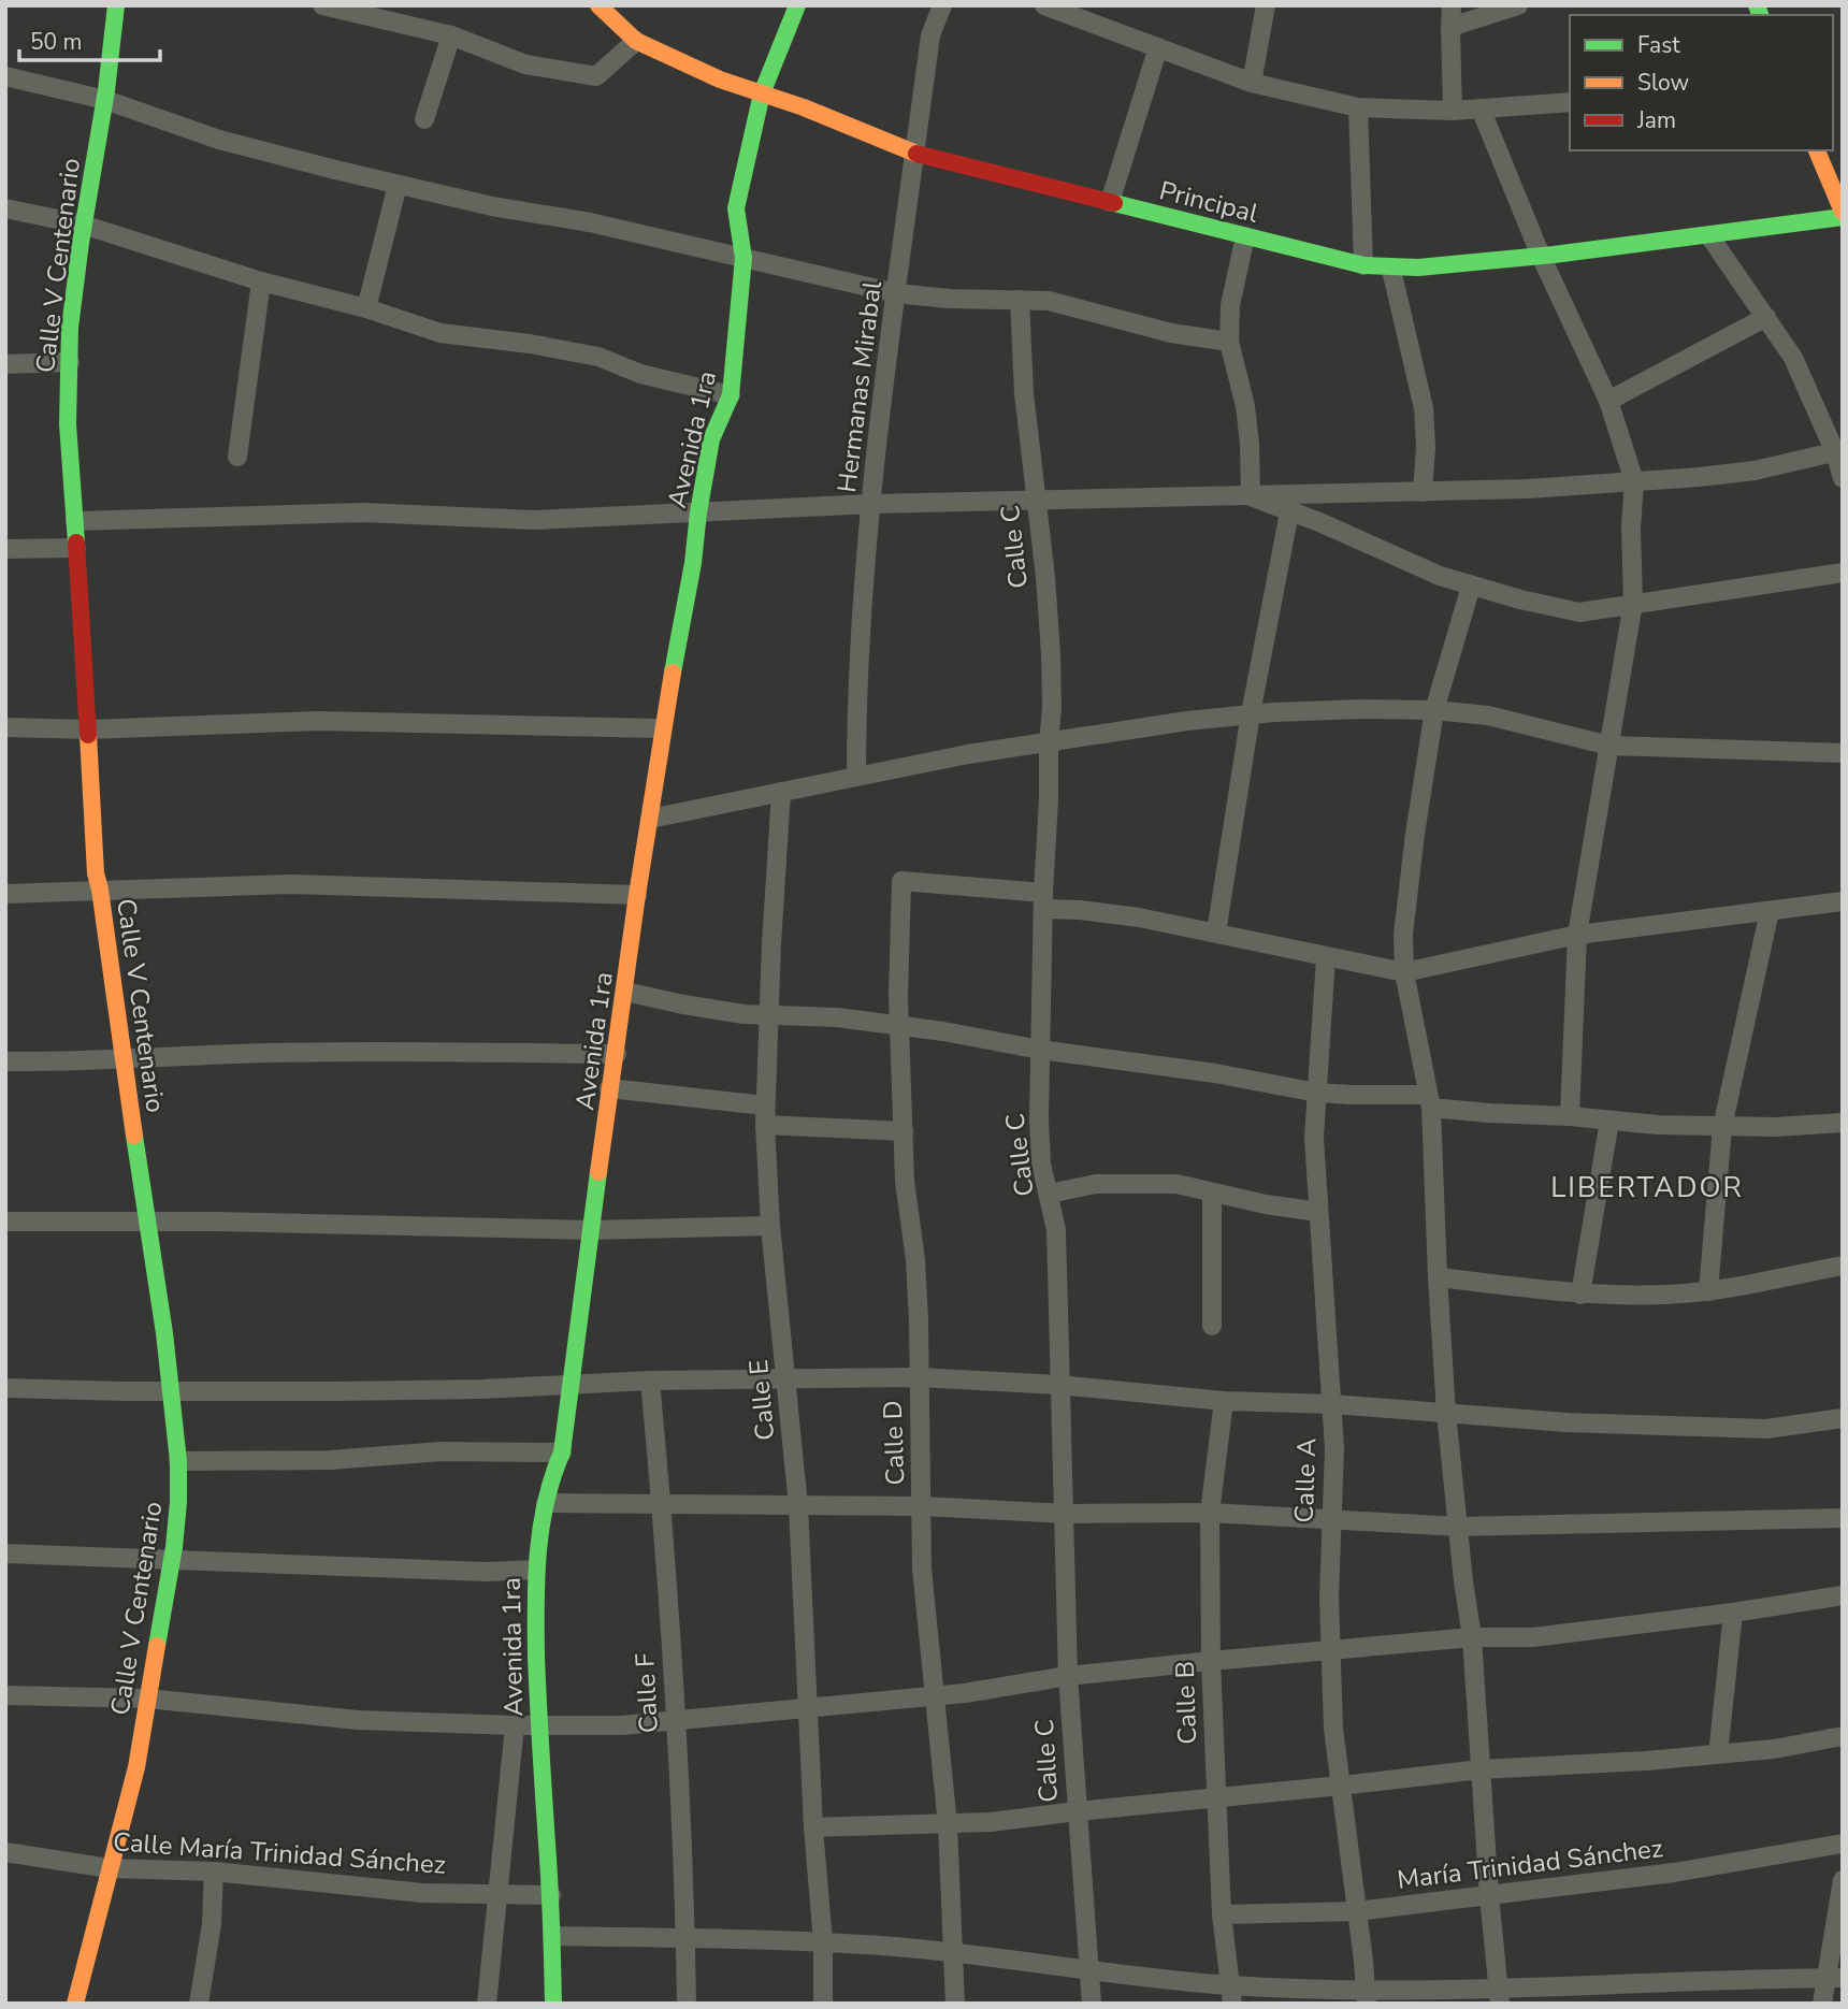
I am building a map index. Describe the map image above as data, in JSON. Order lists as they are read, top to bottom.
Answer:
{
  "streets": {
    "street": [
      "Principal",
      "Calle V Centenario",
      "Hermanas Mirabal",
      "Avenida 1ra",
      "Calle C",
      "Calle E",
      "Calle D",
      "Calle A",
      "Calle F",
      "Calle B",
      "Calle María Trinidad Sánchez",
      "María Trinidad Sánchez"
    ]
  },
  "crossings": [
    ["Principal", "Hermanas Mirabal"],
    ["Principal", "Avenida 1ra"],
    ["Calle V Centenario", "Calle María Trinidad Sánchez"],
    ["Avenida 1ra", "Calle María Trinidad Sánchez"],
    ["Calle C", "Calle D"],
    ["Calle A", "María Trinidad Sánchez"],
    ["Calle B", "María Trinidad Sánchez"]
  ],
  "districts": ["LIBERTADOR"],
  "legend": ["Fast", "Slow", "Jam"],
  "scale_bar": "50 m"
}
